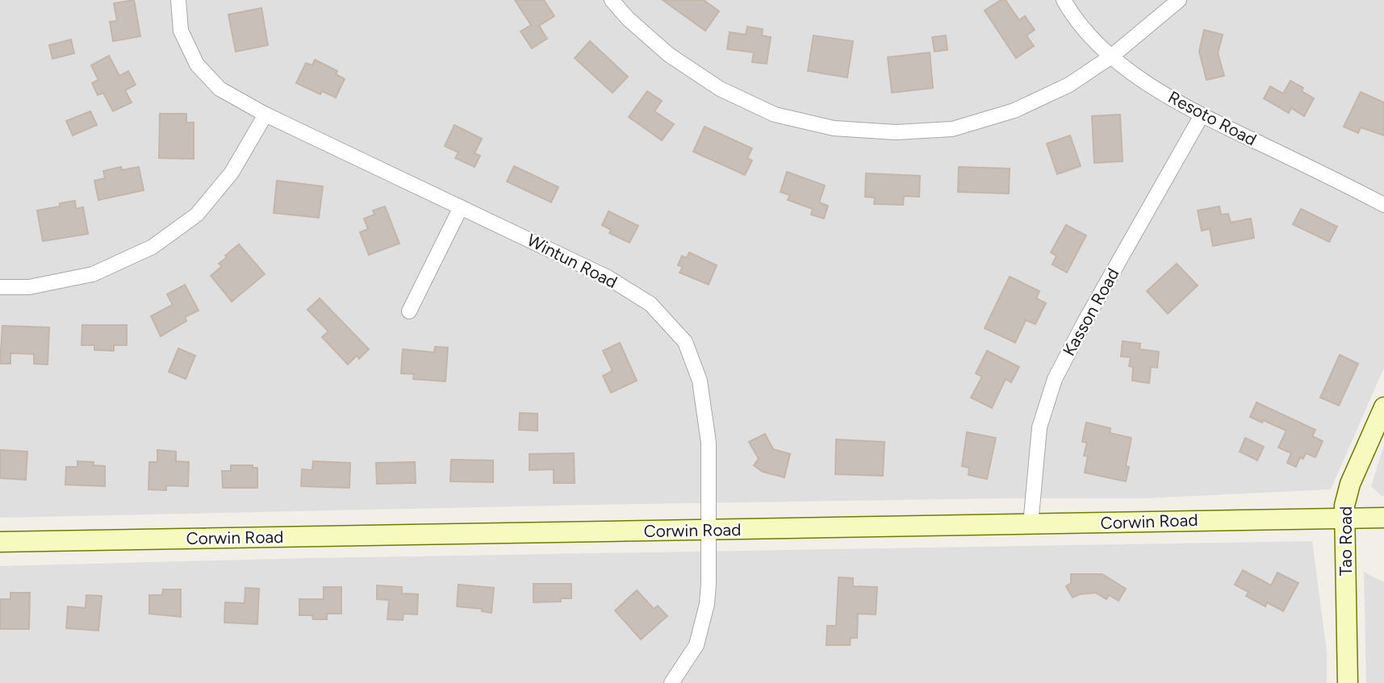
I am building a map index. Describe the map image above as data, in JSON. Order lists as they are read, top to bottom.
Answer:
{
  "streets": {
    "main road": ["Corwin Road", "Tao Road"],
    "street": ["Resoto Road", "Wintun Road", "Kasson Road"]
  },
  "crossings": [
    ["Resoto Road", "Kasson Road"],
    ["Wintun Road", "Corwin Road"],
    ["Kasson Road", "Corwin Road"],
    ["Corwin Road", "Tao Road"]
  ]
}
